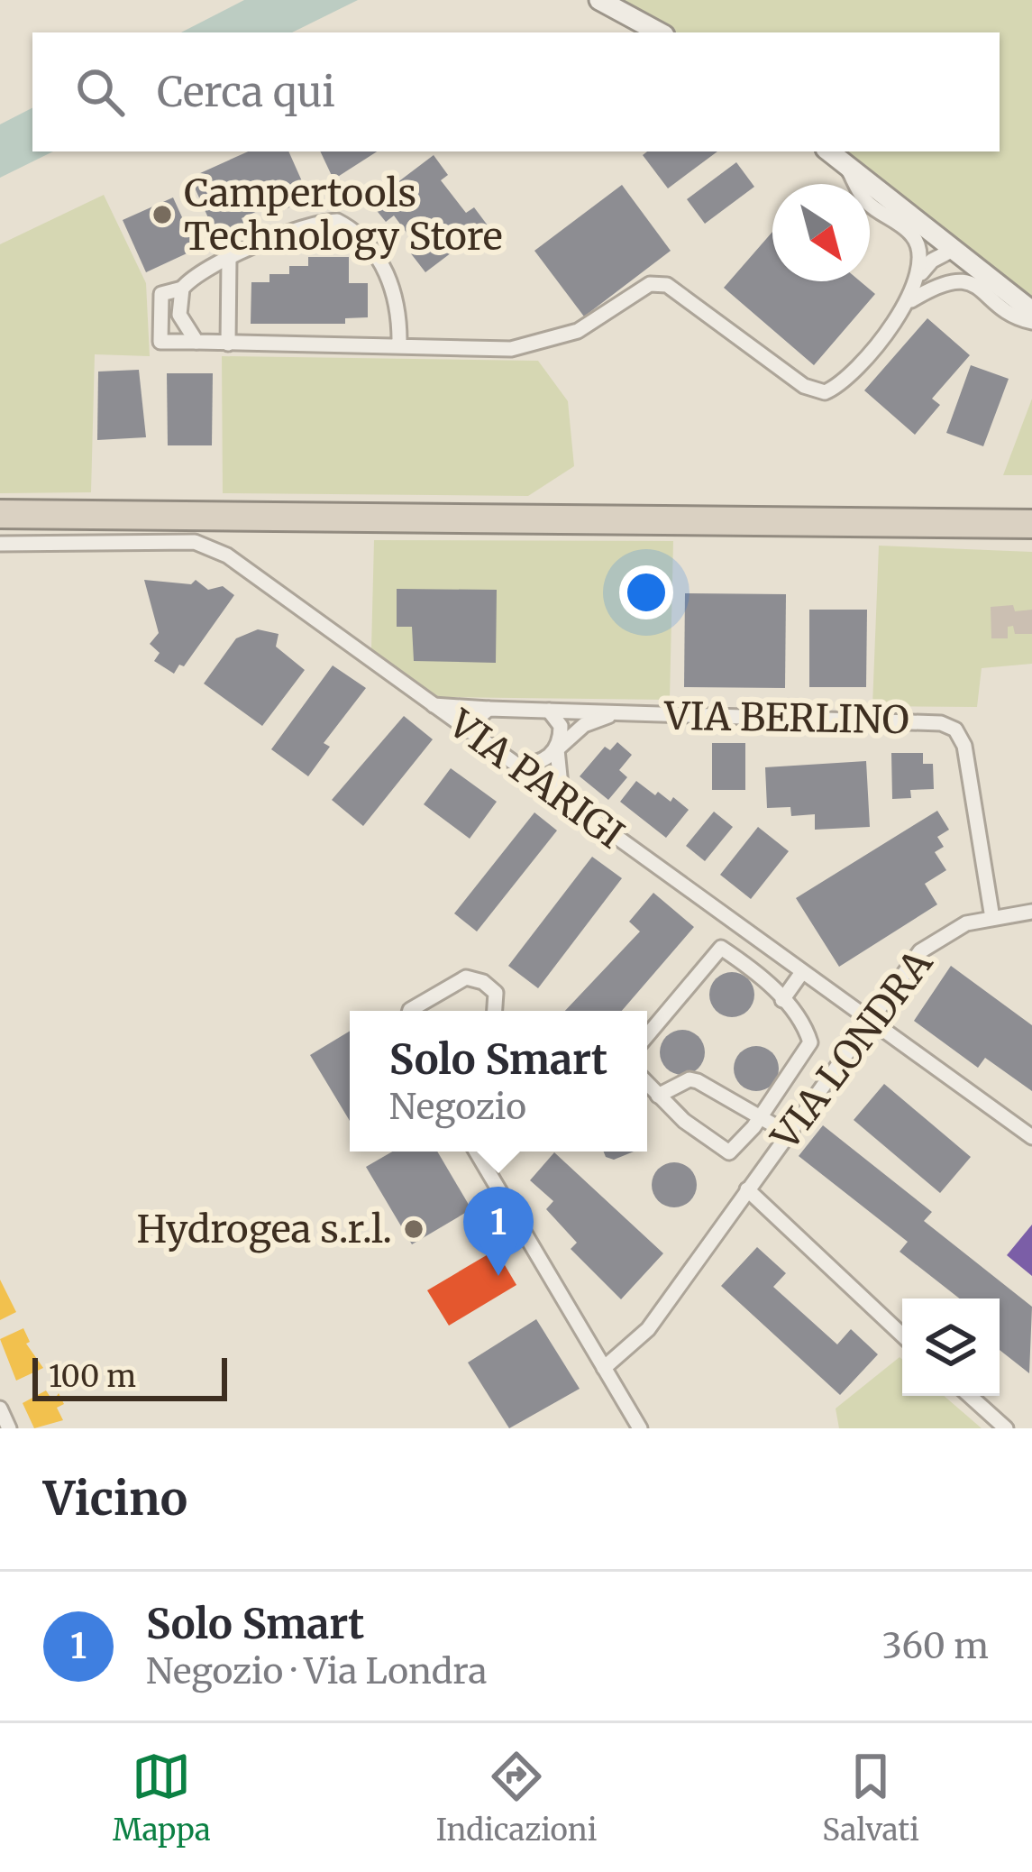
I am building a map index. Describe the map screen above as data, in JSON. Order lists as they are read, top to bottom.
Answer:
{
  "streets": {
    "street": ["VIA BERLINO", "VIA PARIGI", "VIA LONDRA"]
  },
  "crossings": [
    ["VIA BERLINO", "VIA PARIGI"],
    ["VIA BERLINO", "VIA LONDRA"],
    ["VIA PARIGI", "VIA LONDRA"]
  ],
  "places": ["Campertools Technology Store", "Hydrogea s.r.l."],
  "scale_bar": "100 m",
  "north": "bottom right",
  "page": {
    "search": "Cerca qui",
    "popup": ["Solo Smart", "Negozio"],
    "pins": "1",
    "scale": "100 m",
    "heading": "Vicino",
    "list": [
      {
        "mark": "1",
        "name": "Solo Smart",
        "note": "Negozio · Via Londra",
        "value": "360 m"
      }
    ],
    "nav": ["Mappa", "Indicazioni", "Salvati"]
  }
}
